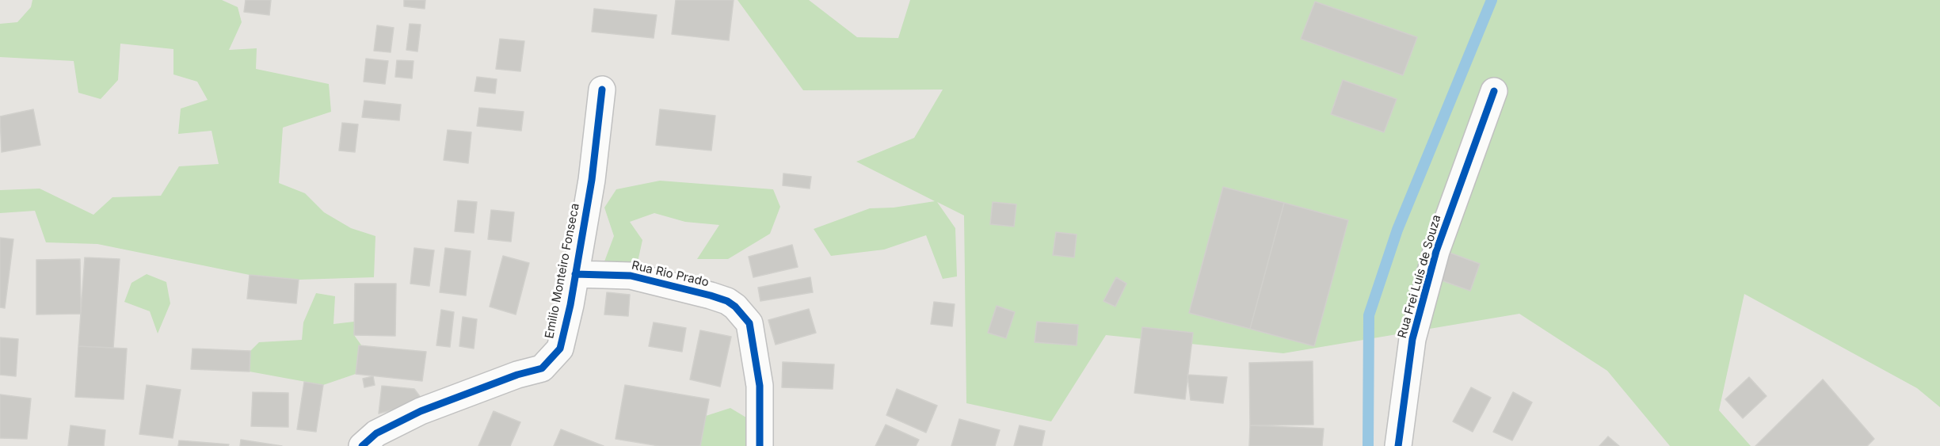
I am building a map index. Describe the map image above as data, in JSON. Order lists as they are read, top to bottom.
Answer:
{
  "streets": {
    "street": ["Emilio Monteiro Fonseca", "Rua Rio Prado", "Rua Frei Luís de Souza"]
  },
  "crossings": [
    ["Emilio Monteiro Fonseca", "Rua Rio Prado"]
  ]
}
